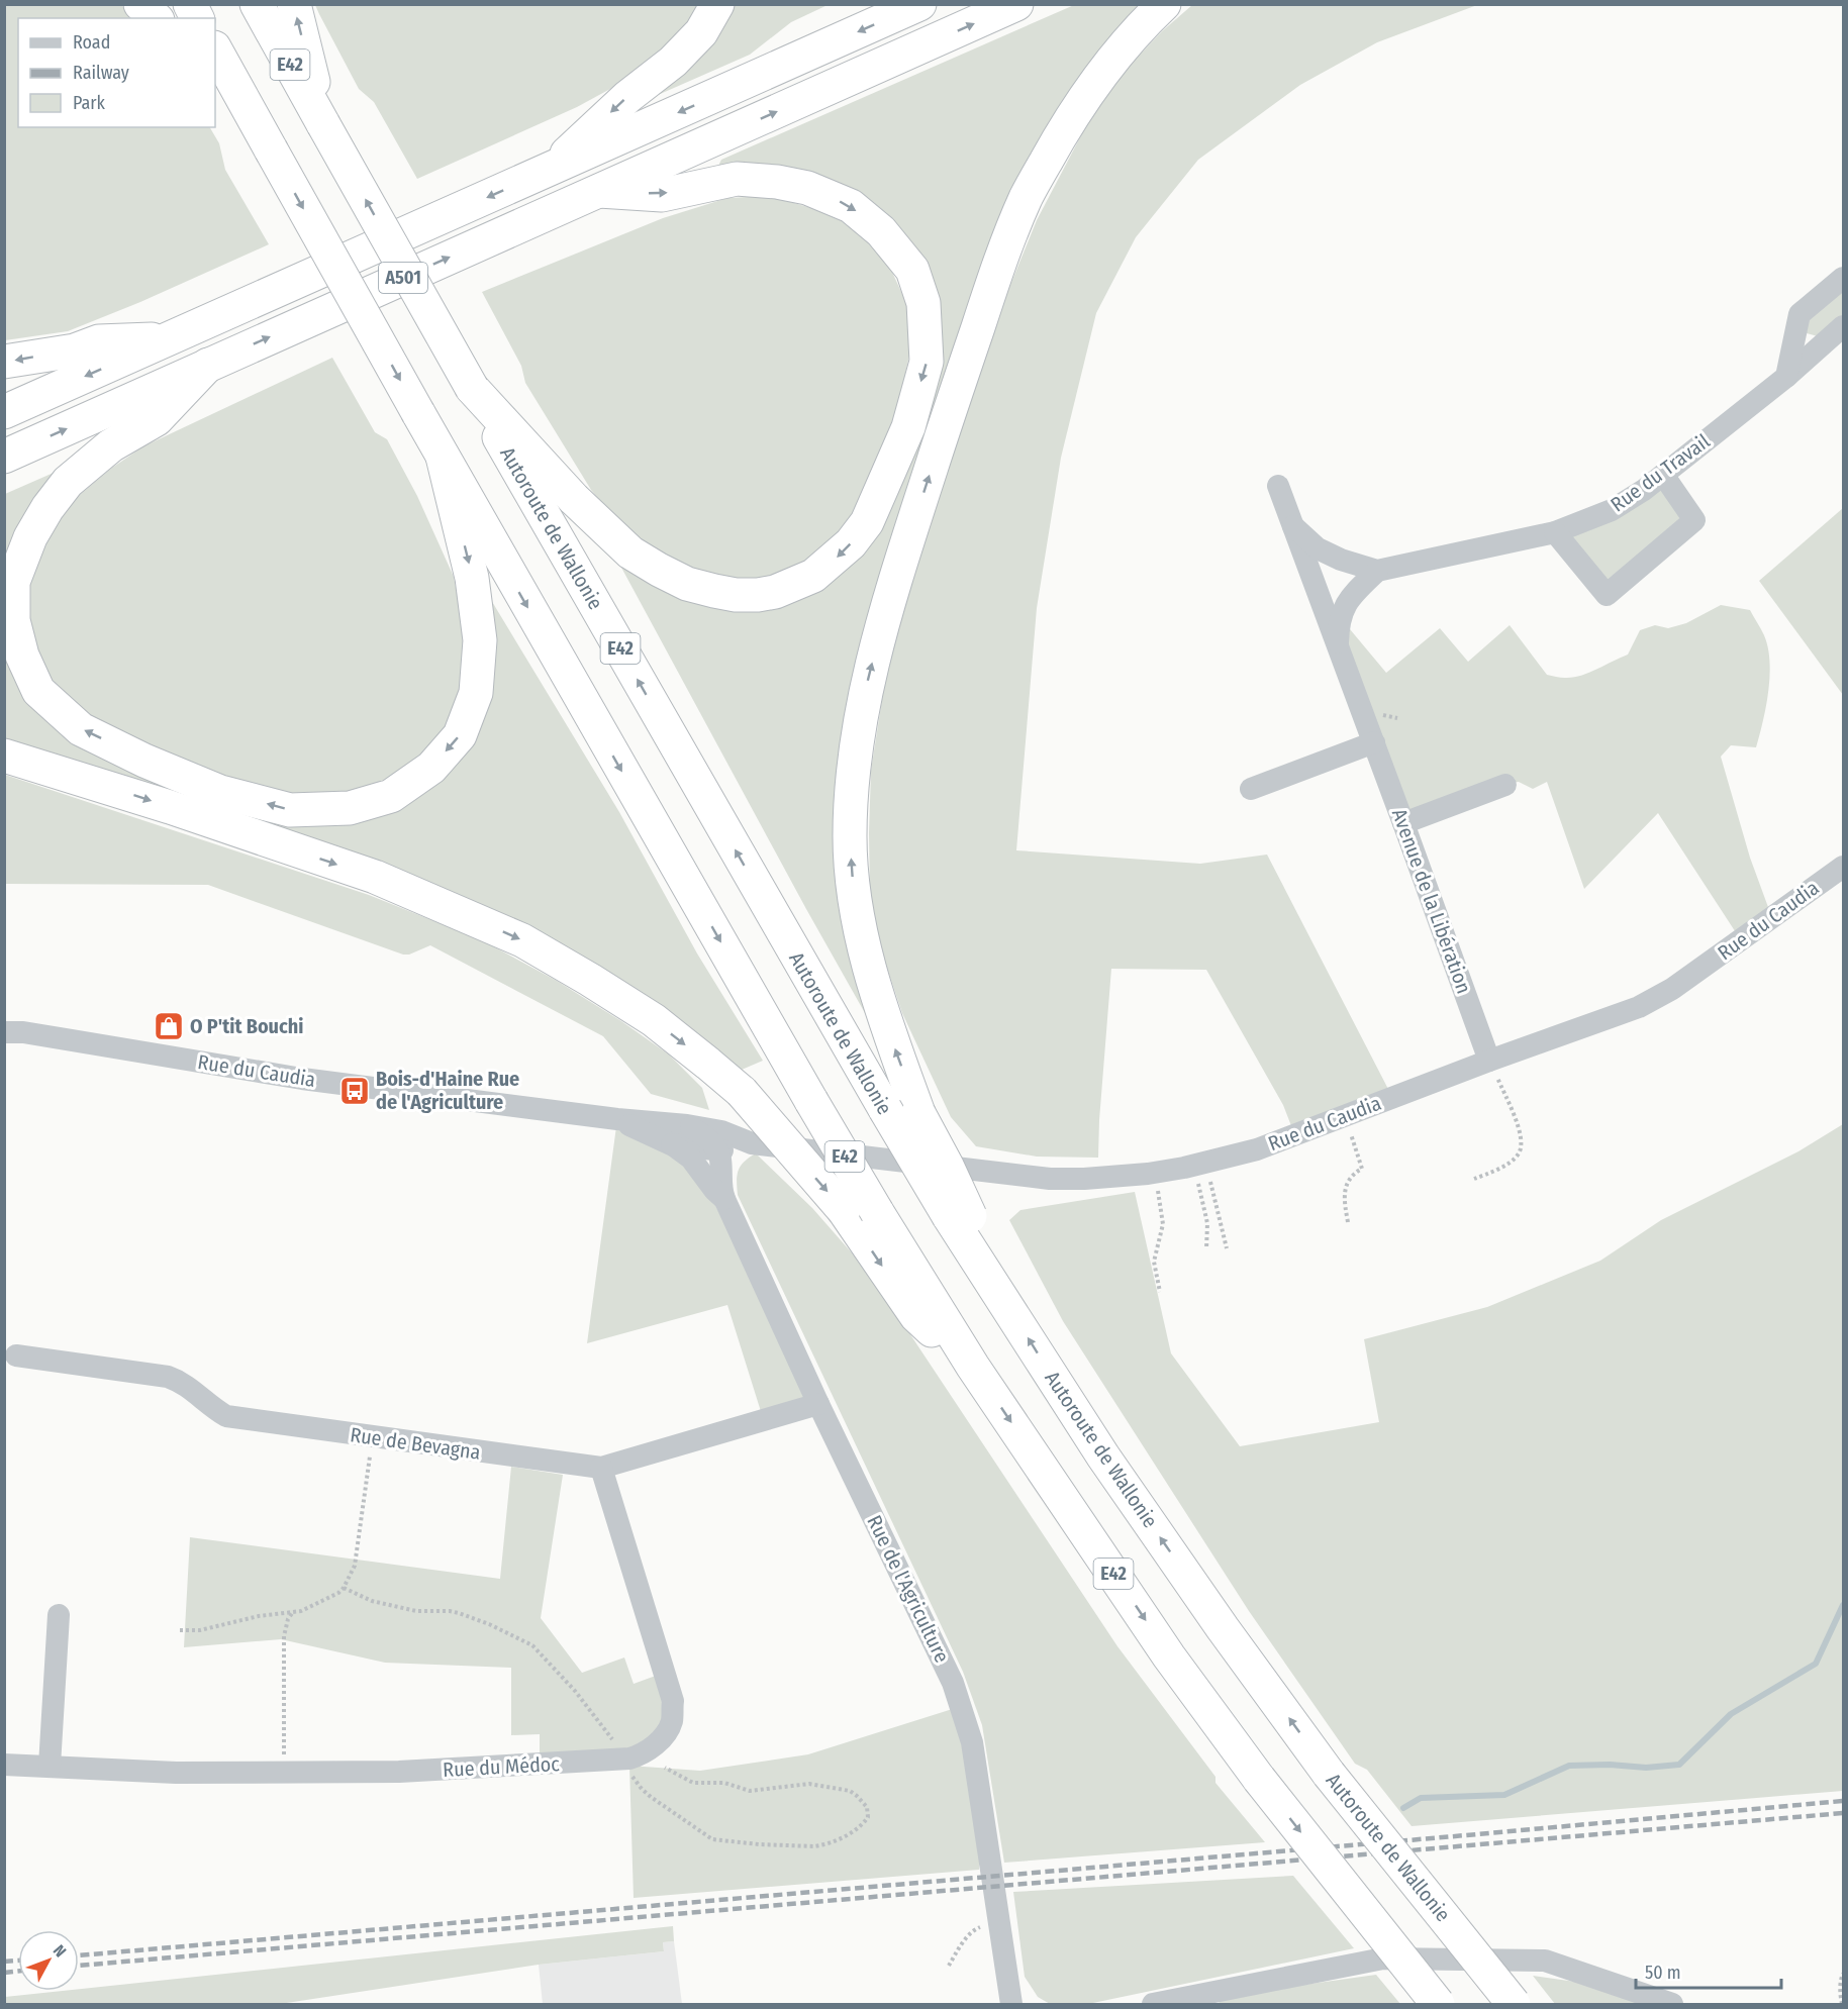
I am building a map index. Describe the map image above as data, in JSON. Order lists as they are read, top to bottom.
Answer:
{
  "streets": {
    "highway": ["E42", "A501", "Autoroute de Wallonie"],
    "street": [
      "Rue du Travail",
      "Avenue de la Libération",
      "Rue du Caudia",
      "Rue de Bevagna",
      "Rue de l'Agriculture",
      "Rue du Médoc"
    ]
  },
  "crossings": [
    ["Rue du Travail", "Avenue de la Libération"],
    ["Avenue de la Libération", "Rue du Caudia"],
    ["Rue du Caudia", "Rue de l'Agriculture"],
    ["Rue de Bevagna", "Rue de l'Agriculture"],
    ["Rue de Bevagna", "Rue du Médoc"]
  ],
  "places": {
    "shop": ["O P'tit Bouchi"],
    "bus stop": ["Bois-d'Haine Rue de l'Agriculture"]
  },
  "legend": ["Road", "Railway", "Park"],
  "scale_bar": "50 m",
  "north": "top right"
}
